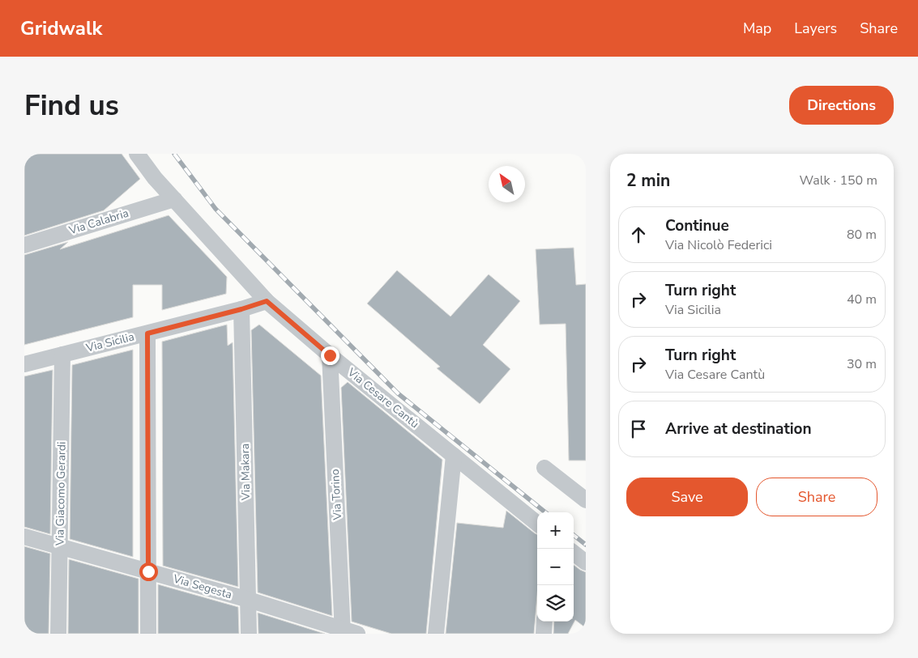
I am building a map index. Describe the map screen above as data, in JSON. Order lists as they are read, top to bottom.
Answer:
{
  "streets": {
    "street": [
      "Via Calabria",
      "Via Sicilia",
      "Via Cesare Cantù",
      "Via Makara",
      "Via Giacomo Gerardi",
      "Via Torino",
      "Via Segesta"
    ]
  },
  "crossings": [
    ["Via Calabria", "Via Cesare Cantù"],
    ["Via Sicilia", "Via Cesare Cantù"],
    ["Via Sicilia", "Via Makara"],
    ["Via Sicilia", "Via Giacomo Gerardi"],
    ["Via Cesare Cantù", "Via Torino"],
    ["Via Makara", "Via Segesta"],
    ["Via Giacomo Gerardi", "Via Segesta"],
    ["Via Torino", "Via Segesta"]
  ],
  "north": "top left",
  "page": {
    "header": "Gridwalk",
    "nav": ["Map", "Layers", "Share"],
    "buttons": [
      "Directions",
      ["Save", "Share"]
    ],
    "title": "Find us",
    "heading": ["2 min", "Walk · 150 m"],
    "list": [
      ["Continue", "Via Nicolò Federici", "80 m"],
      ["Turn right", "Via Sicilia", "40 m"],
      ["Turn right", "Via Cesare Cantù", "30 m"],
      "Arrive at destination"
    ],
    "map_buttons": ["+", "−"]
  }
}
